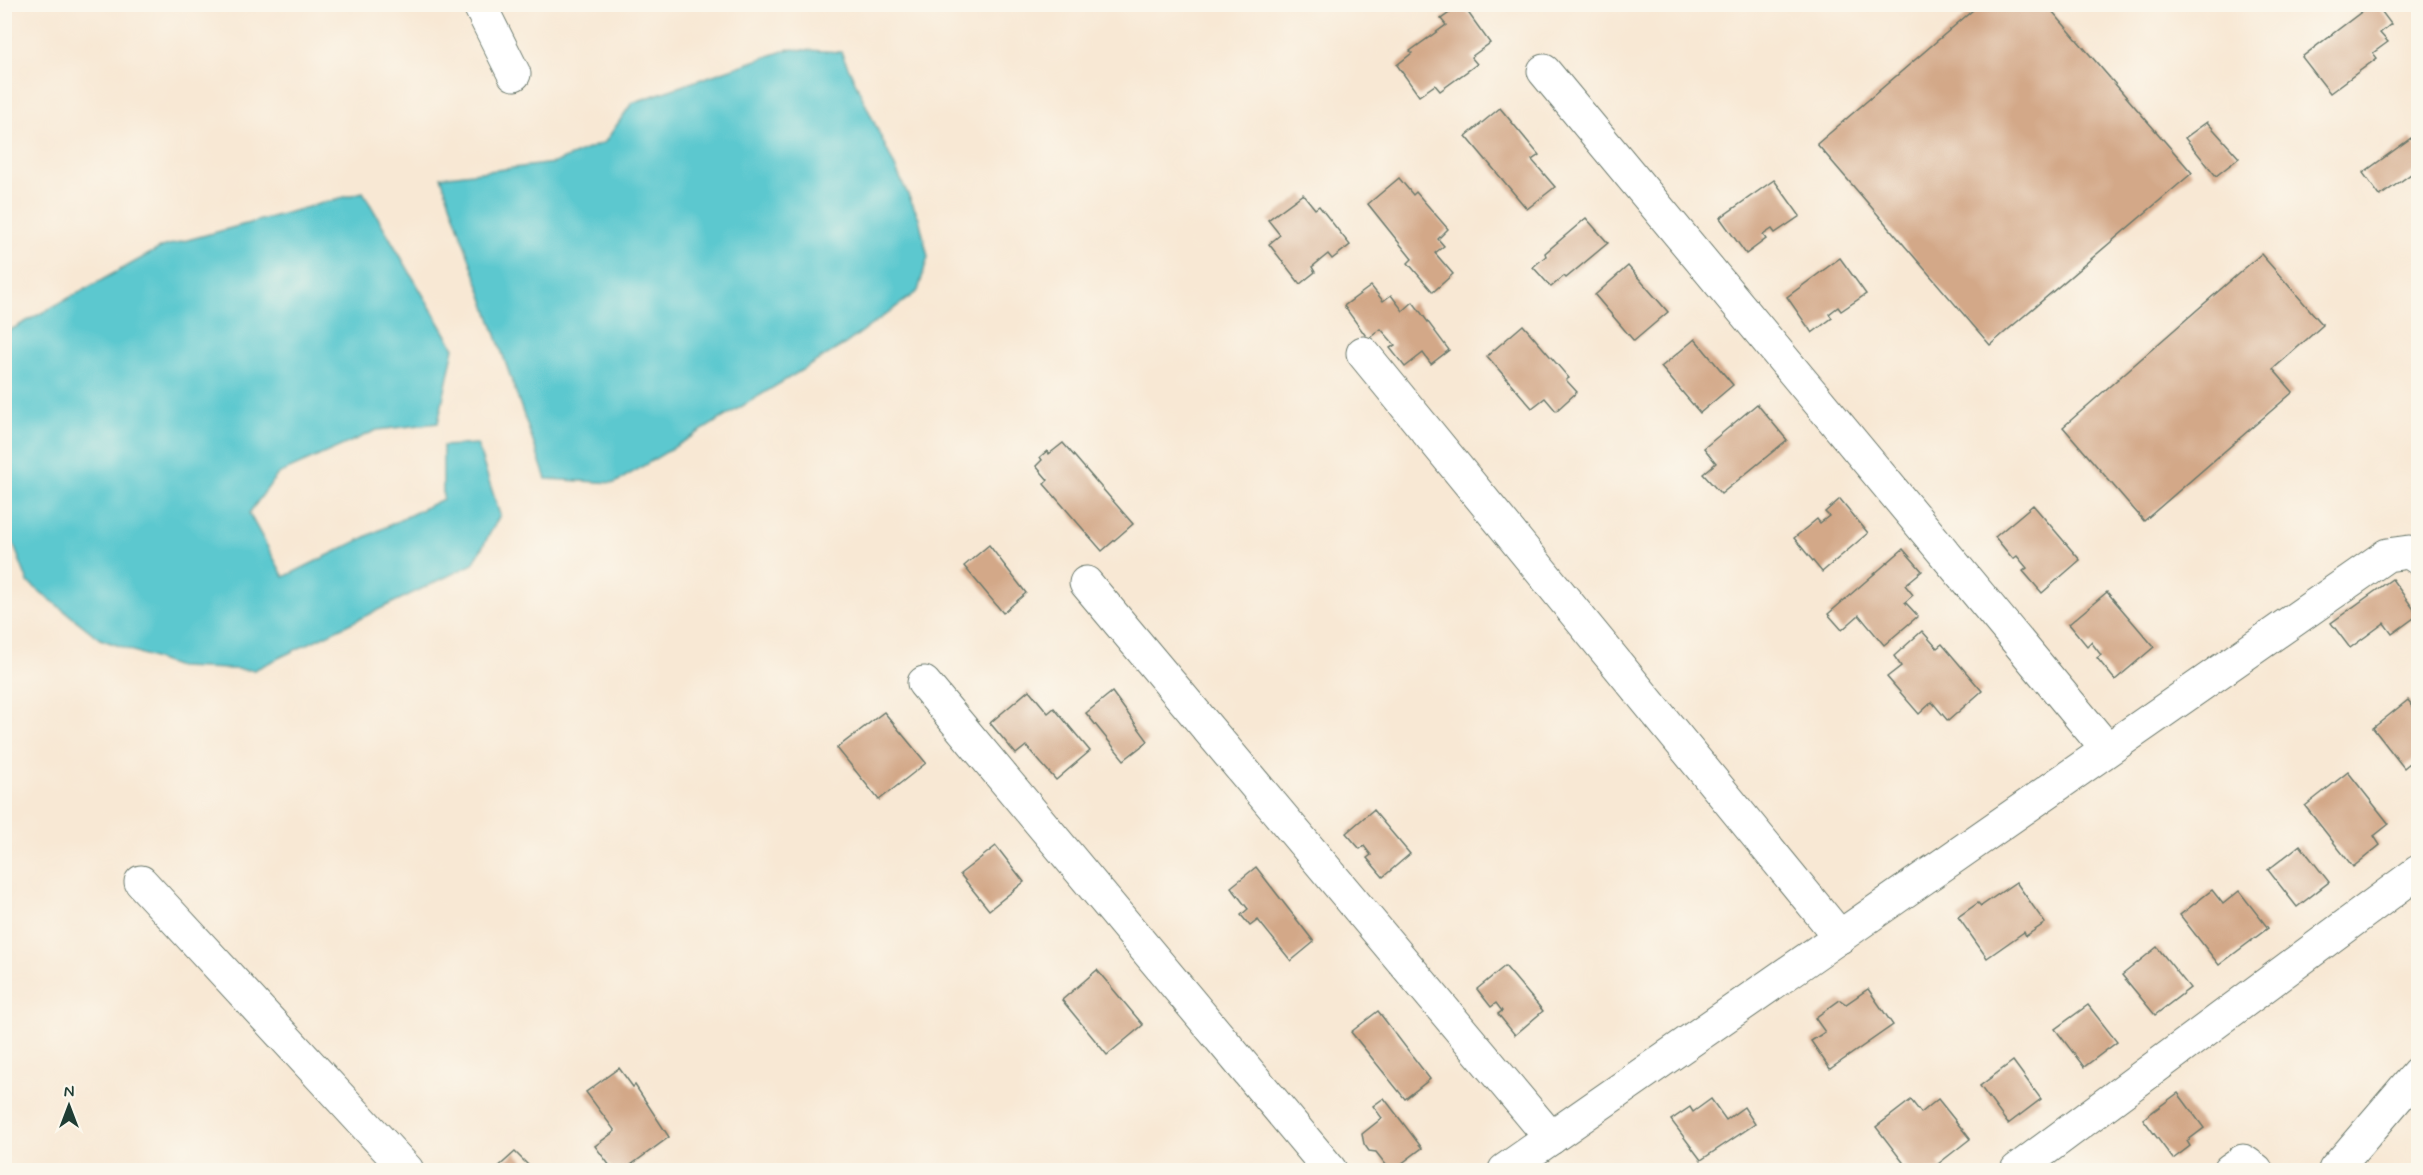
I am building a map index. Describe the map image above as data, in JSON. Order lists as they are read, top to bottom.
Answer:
{
  "north": "top"
}
